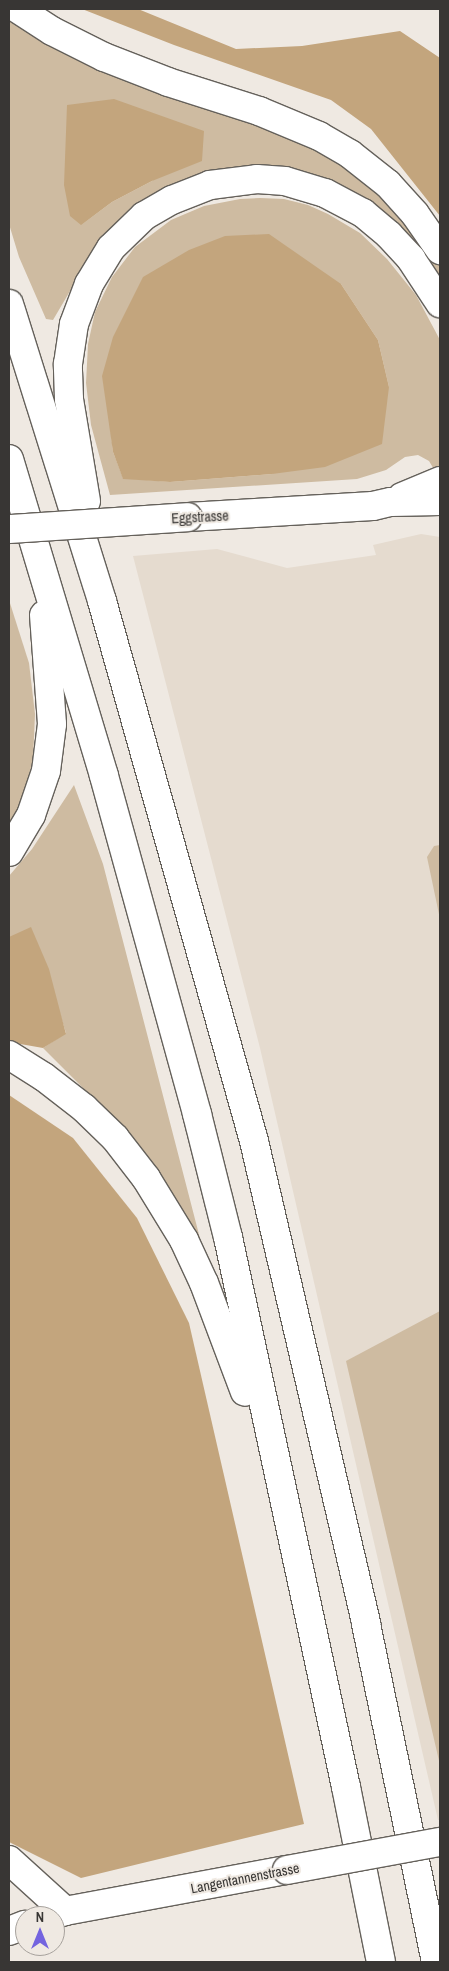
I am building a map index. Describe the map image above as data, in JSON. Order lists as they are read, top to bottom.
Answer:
{
  "streets": {
    "main road": ["Eggstrasse", "Langentannenstrasse"]
  },
  "north": "top"
}
